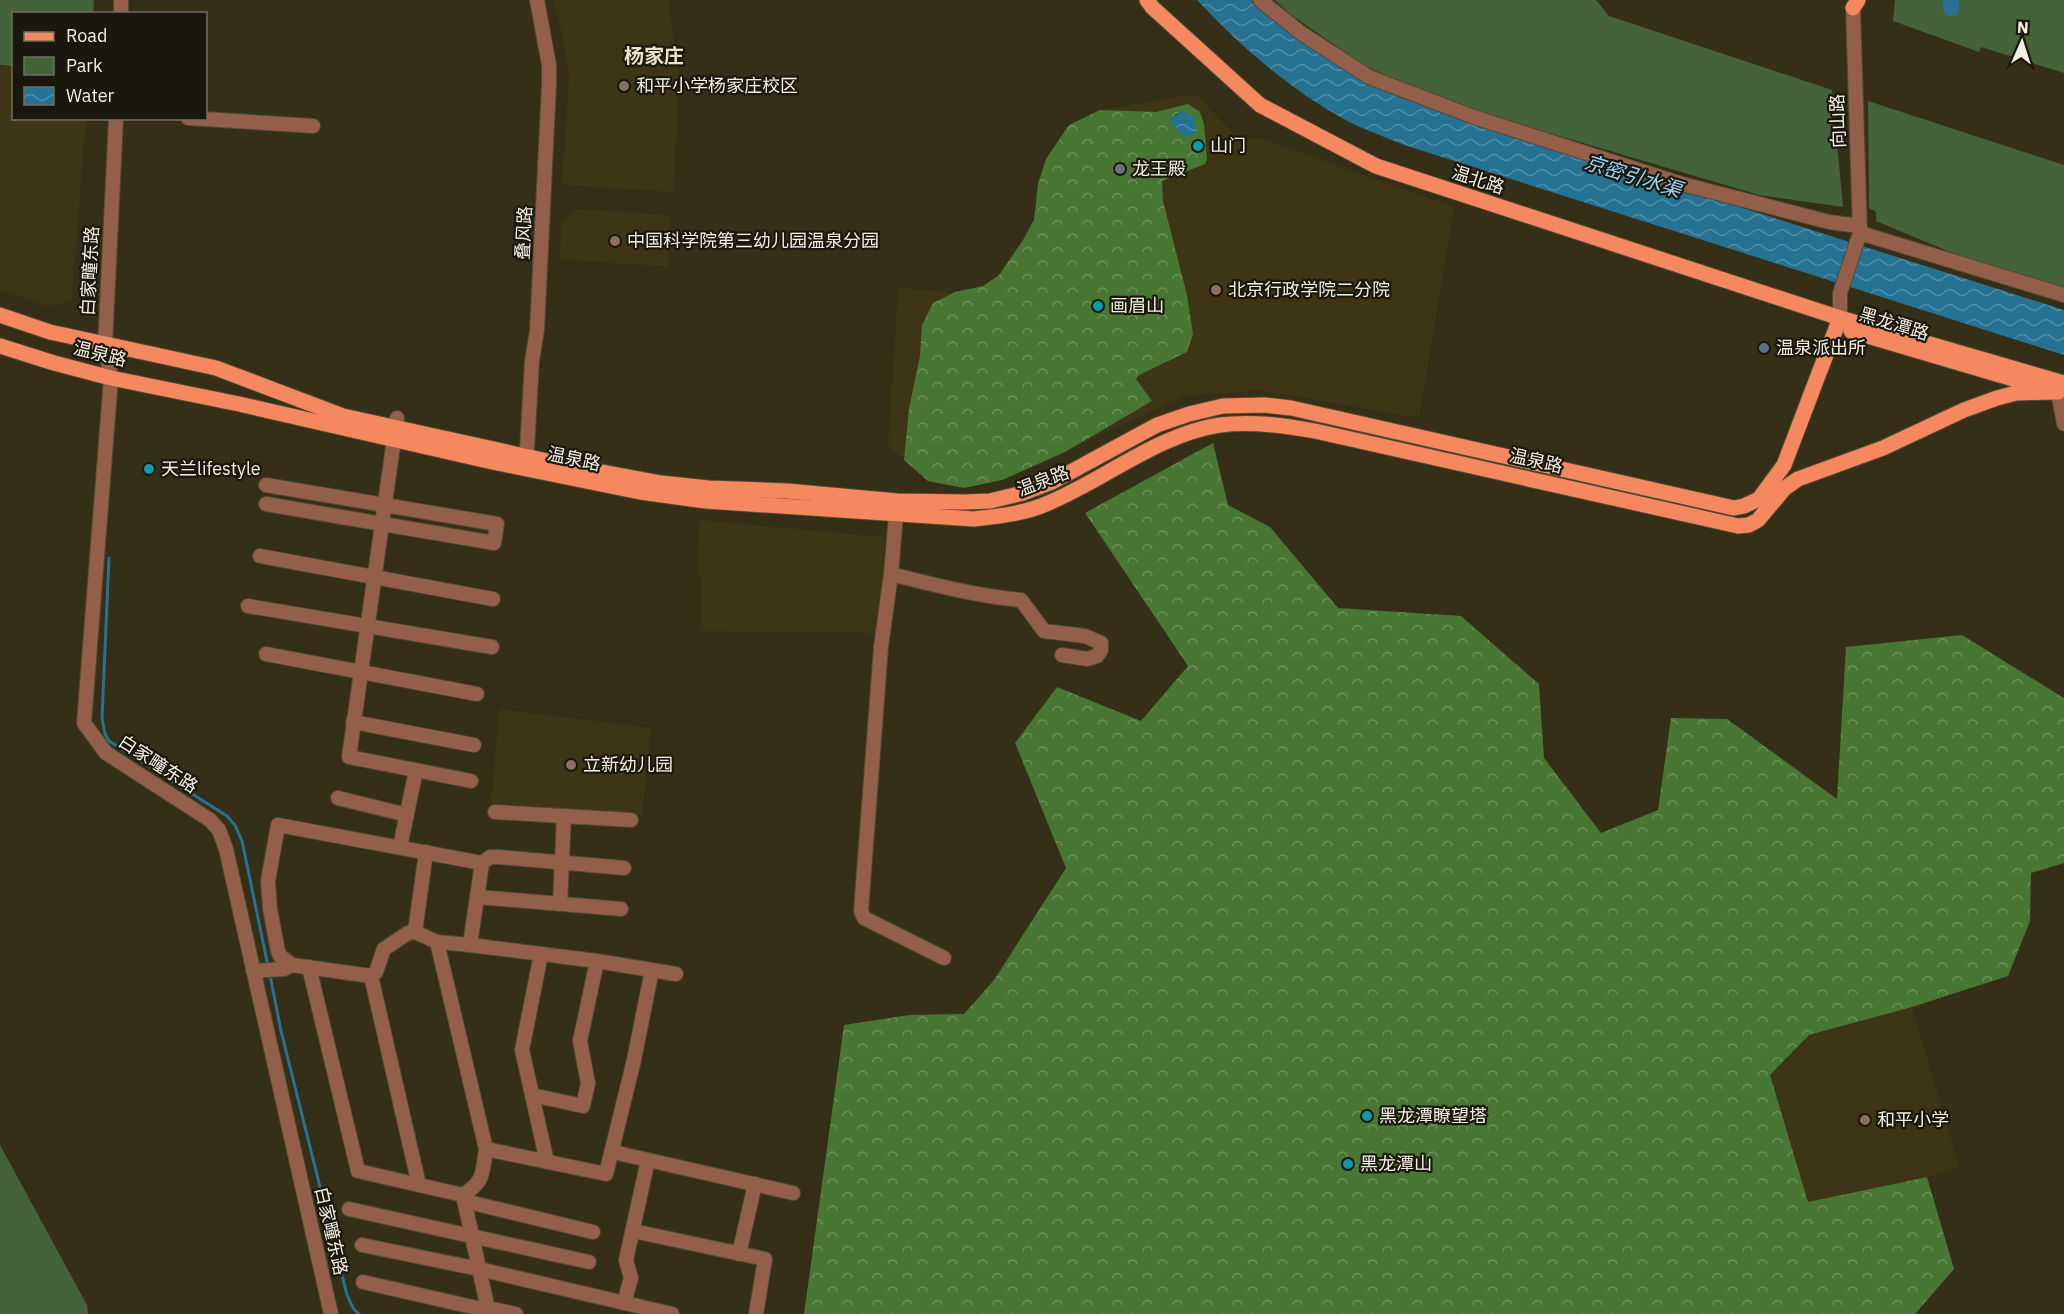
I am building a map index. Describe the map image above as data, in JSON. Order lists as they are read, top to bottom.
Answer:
{
  "streets": {
    "main road": ["温北路", "黑龙潭路", "温泉路"],
    "street": ["向山路", "叠风路", "白家疃东路"]
  },
  "crossings": [
    ["向山路", "温北路"],
    ["向山路", "黑龙潭路"],
    ["向山路", "温泉路"],
    ["温北路", "黑龙潭路"],
    ["温北路", "温泉路"],
    ["叠风路", "温泉路"],
    ["白家疃东路", "温泉路"],
    ["黑龙潭路", "温泉路"]
  ],
  "districts": ["杨家庄"],
  "water": ["京密引水渠"],
  "places": [
    "和平小学杨家庄校区",
    "山门",
    "龙王殿",
    "中国科学院第三幼儿园温泉分园",
    "北京行政学院二分院",
    "画眉山",
    "温泉派出所",
    "天兰lifestyle",
    "立新幼儿园",
    "黑龙潭瞭望塔",
    "和平小学",
    "黑龙潭山"
  ],
  "legend": ["Road", "Park", "Water"],
  "north": "top"
}
